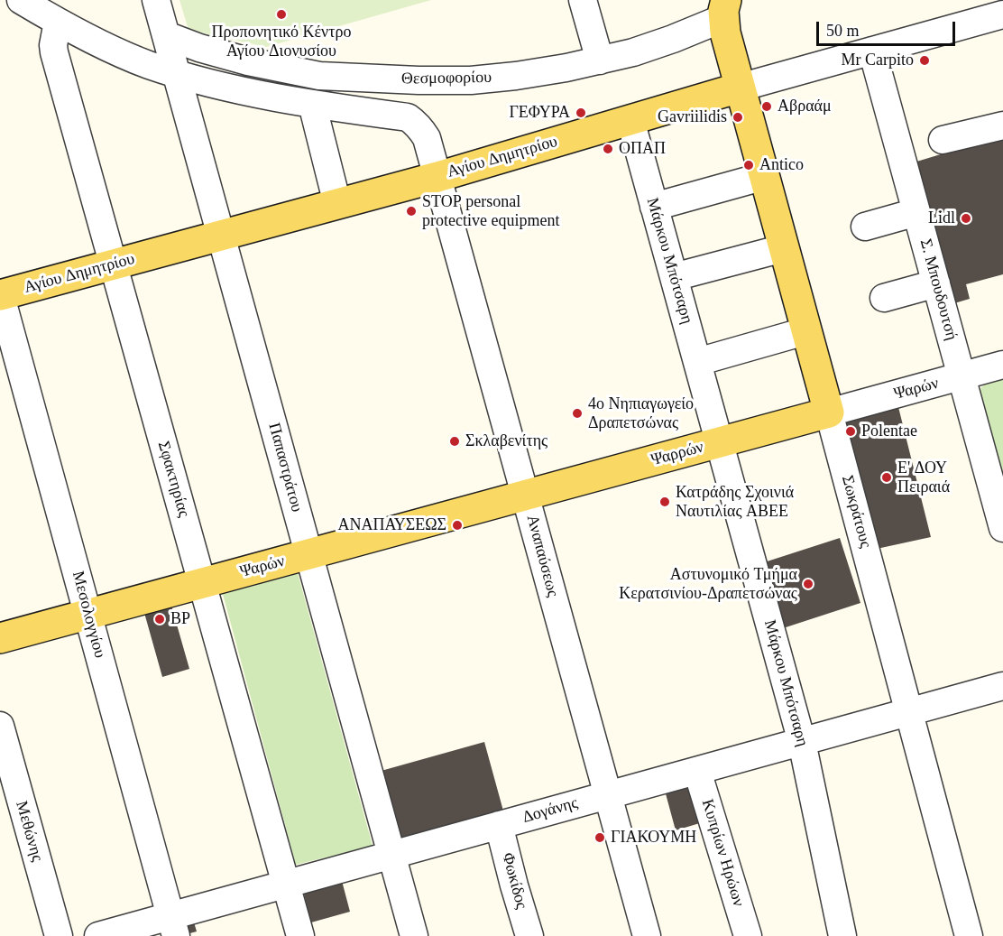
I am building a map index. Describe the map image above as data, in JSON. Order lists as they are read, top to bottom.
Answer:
{
  "streets": {
    "main road": [
      "Αγίου Δημητρίου",
      "Ψαρών",
      "Ψαρρών",
      "Σωκράτους"
    ],
    "street": [
      "Θεσμοφορίου",
      "Μάρκου Μπότσαρη",
      "Σ. Μπουδουτσή",
      "Παπαστράτου",
      "Σφακτηρίας",
      "Αναπαύσεως",
      "Μεσολογγίου",
      "Δογάνης",
      "Μεθώνης",
      "Κυπρίων Ηρώων",
      "Φωκίδος"
    ]
  },
  "crossings": [
    ["Θεσμοφορίου", "Παπαστράτου"],
    ["Θεσμοφορίου", "Σωκράτους"],
    ["Αγίου Δημητρίου", "Μάρκου Μπότσαρη"],
    ["Αγίου Δημητρίου", "Σ. Μπουδουτσή"],
    ["Αγίου Δημητρίου", "Παπαστράτου"],
    ["Αγίου Δημητρίου", "Σφακτηρίας"],
    ["Αγίου Δημητρίου", "Σωκράτους"],
    ["Αγίου Δημητρίου", "Αναπαύσεως"],
    ["Αγίου Δημητρίου", "Μεσολογγίου"],
    ["Μάρκου Μπότσαρη", "Ψαρρών"],
    ["Μάρκου Μπότσαρη", "Δογάνης"],
    ["Σ. Μπουδουτσή", "Ψαρών"],
    ["Ψαρών", "Ψαρρών"],
    ["Ψαρών", "Παπαστράτου"],
    ["Ψαρών", "Σφακτηρίας"],
    ["Ψαρών", "Σωκράτους"],
    ["Ψαρών", "Αναπαύσεως"],
    ["Ψαρών", "Μεσολογγίου"],
    ["Ψαρρών", "Σωκράτους"],
    ["Ψαρρών", "Αναπαύσεως"],
    ["Παπαστράτου", "Δογάνης"],
    ["Σφακτηρίας", "Δογάνης"],
    ["Σωκράτους", "Δογάνης"],
    ["Αναπαύσεως", "Δογάνης"],
    ["Μεσολογγίου", "Δογάνης"],
    ["Δογάνης", "Κυπρίων Ηρώων"],
    ["Δογάνης", "Φωκίδος"]
  ],
  "places": [
    "Προπονητικό Κέντρο Αγίου Διονυσίου",
    "Mr Carpito",
    "Αβραάμ",
    "ΓΕΦΥΡΑ",
    "Gavriilidis",
    "ΟΠΑΠ",
    "Antico",
    "STOP personal protective equipment",
    "Lidl",
    "4ο Νηπιαγωγείο Δραπετσώνας",
    "Polentae",
    "Σκλαβενίτης",
    "Ε' ΔΟΥ Πειραιά",
    "Κατράδης Σχοινιά Ναυτιλίας ΑΒΕΕ",
    "ΑΝΑΠΑΥΣΕΩΣ",
    "Αστυνομικό Τμήμα Κερατσινίου-Δραπετσώνας",
    "BP",
    "ΓΙΑΚΟΥΜΗ"
  ],
  "scale_bar": "50 m"
}
